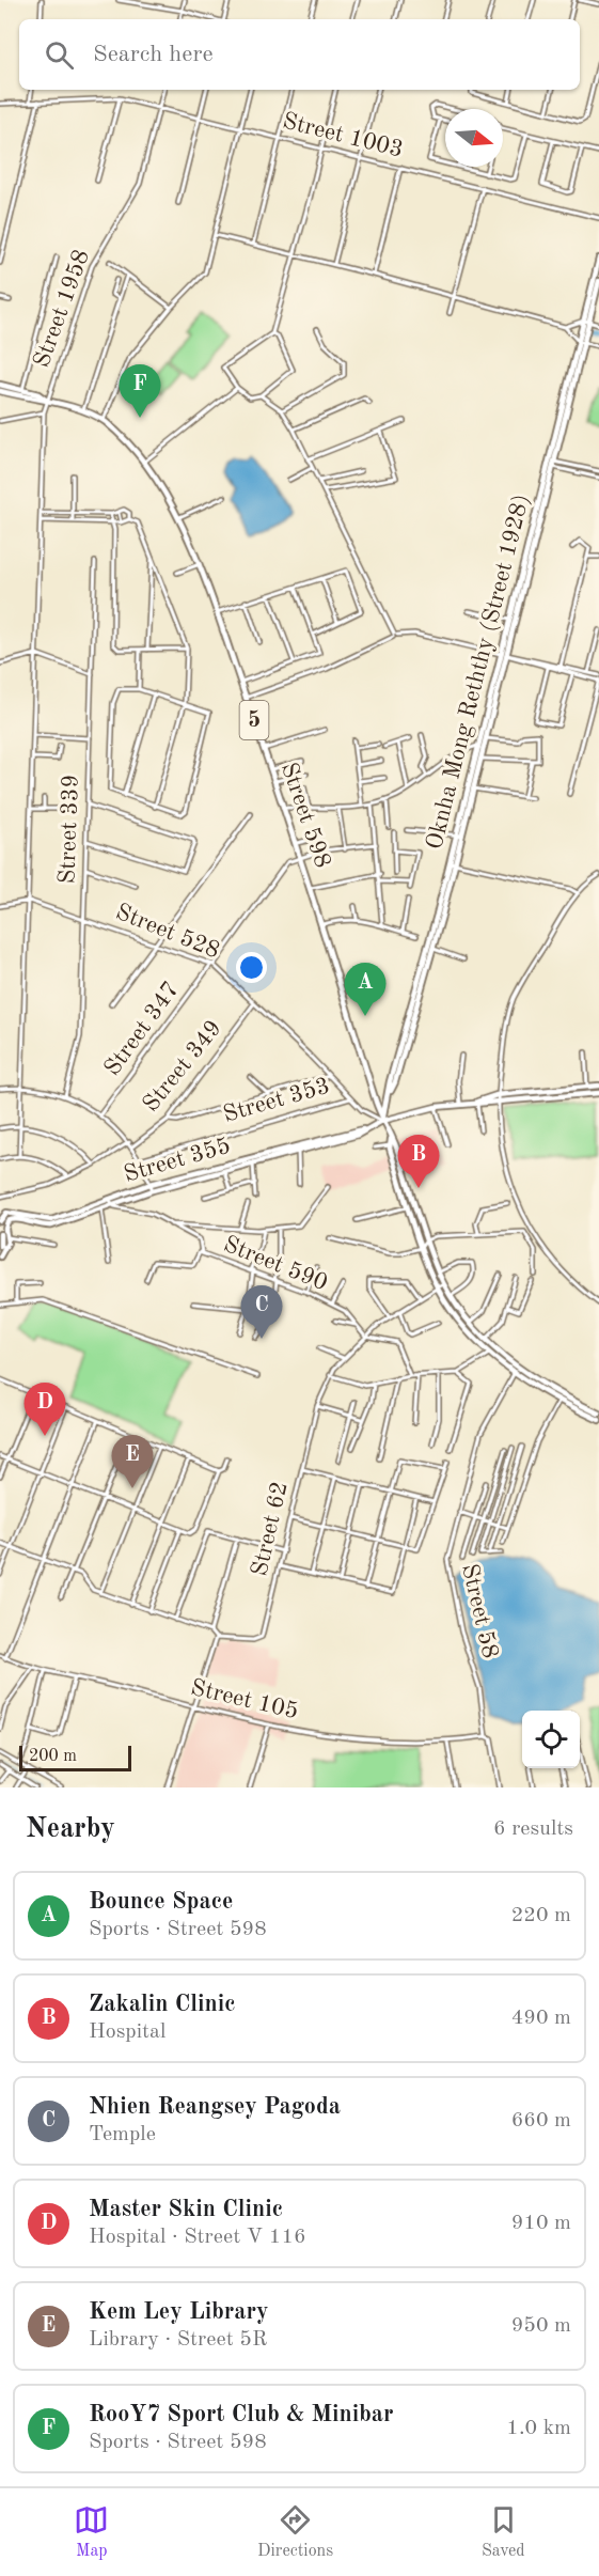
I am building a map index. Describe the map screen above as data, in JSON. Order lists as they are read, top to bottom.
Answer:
{
  "streets": {
    "main road": [
      "Oknha Mong Reththy (Street 1928)",
      "5",
      "Street 598",
      "Street 355"
    ],
    "street": [
      "Street 1003",
      "Street 1958",
      "Street 339",
      "Street 528",
      "Street 347",
      "Street 349",
      "Street 353",
      "Street 590",
      "Street 62",
      "Street 58",
      "Street 105"
    ]
  },
  "crossings": [
    ["Street 1003", "Street 1958"],
    ["Street 1958", "Street 598"],
    ["Street 1958", "Street 528"],
    ["Oknha Mong Reththy (Street 1928)", "Street 598"],
    ["Oknha Mong Reththy (Street 1928)", "Street 528"],
    ["Oknha Mong Reththy (Street 1928)", "Street 355"],
    ["Street 598", "Street 528"],
    ["Street 598", "Street 347"],
    ["Street 598", "Street 355"],
    ["Street 598", "Street 62"],
    ["Street 339", "Street 528"],
    ["Street 528", "Street 347"],
    ["Street 528", "Street 349"],
    ["Street 528", "Street 353"],
    ["Street 528", "Street 355"],
    ["Street 355", "Street 590"],
    ["Street 590", "Street 62"],
    ["Street 58", "Street 105"]
  ],
  "scale_bar": "200 m",
  "north": "right",
  "page": {
    "search": "Search here",
    "pins": [
      "F",
      "A",
      "B",
      "C",
      "D",
      "E"
    ],
    "scale": "200 m",
    "heading": ["Nearby", "6 results"],
    "list": [
      {
        "mark": "A",
        "name": "Bounce Space",
        "note": "Sports · Street 598",
        "value": "220 m"
      },
      {
        "mark": "B",
        "name": "Zakalin Clinic",
        "note": "Hospital",
        "value": "490 m"
      },
      {
        "mark": "C",
        "name": "Nhien Reangsey Pagoda",
        "note": "Temple",
        "value": "660 m"
      },
      {
        "mark": "D",
        "name": "Master Skin Clinic",
        "note": "Hospital · Street V 116",
        "value": "910 m"
      },
      {
        "mark": "E",
        "name": "Kem Ley Library",
        "note": "Library · Street 5R",
        "value": "950 m"
      },
      {
        "mark": "F",
        "name": "RooY7 Sport Club & Minibar",
        "note": "Sports · Street 598",
        "value": "1.0 km"
      }
    ],
    "nav": ["Map", "Directions", "Saved"]
  }
}
